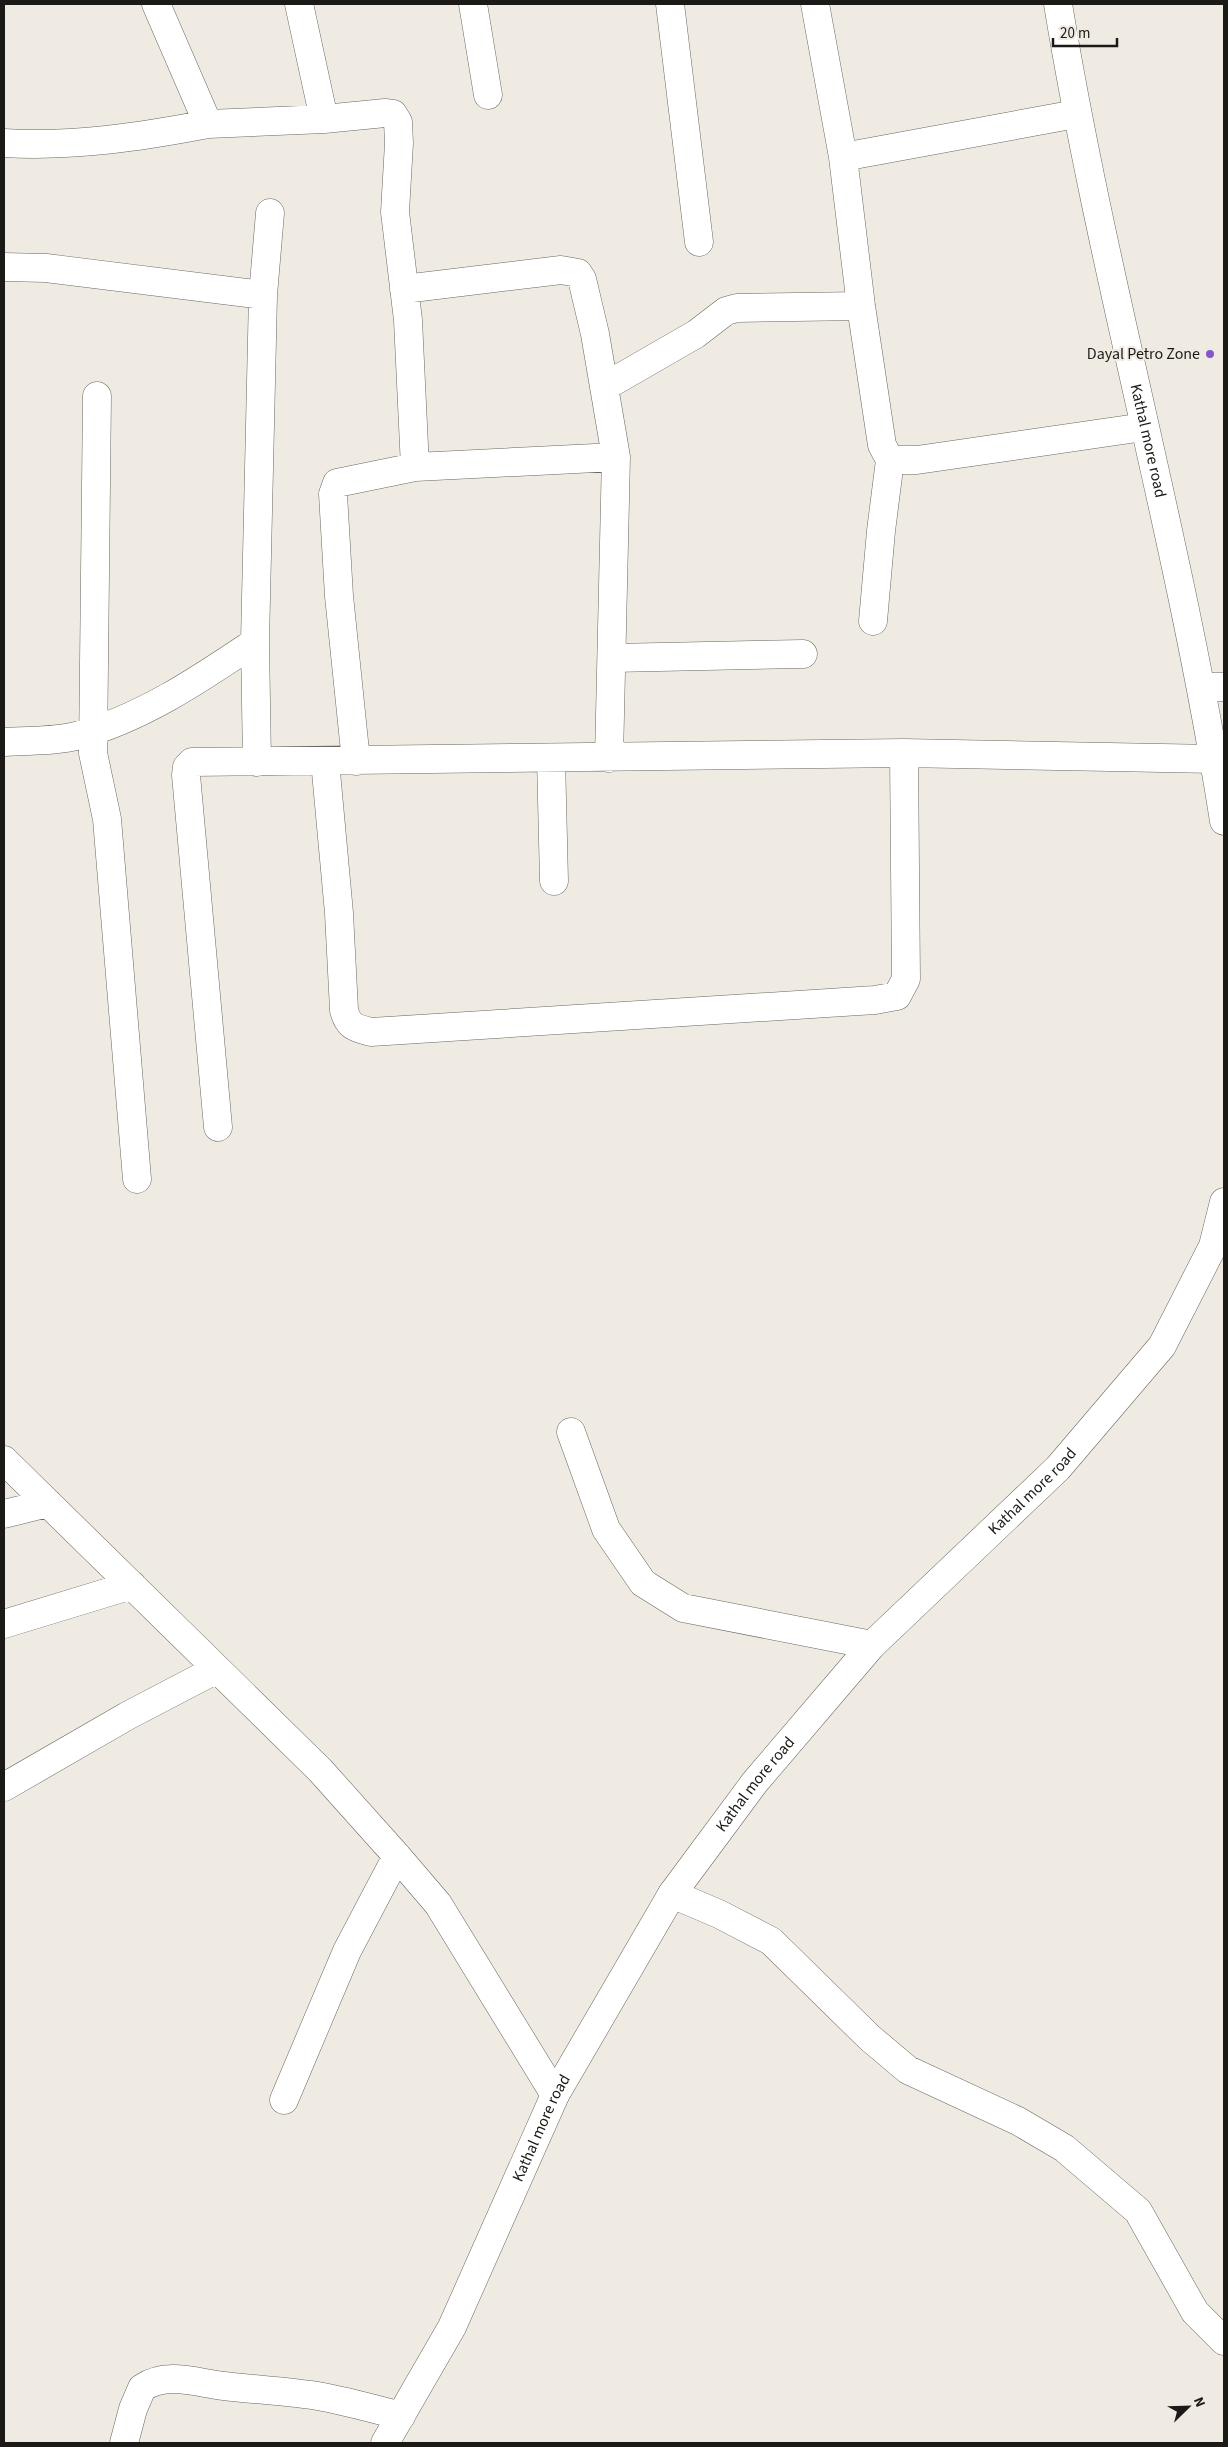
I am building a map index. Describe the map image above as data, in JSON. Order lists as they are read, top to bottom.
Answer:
{
  "streets": {
    "street": ["Kathal more road"]
  },
  "places": ["Dayal Petro Zone"],
  "scale_bar": "20 m",
  "north": "top right"
}
